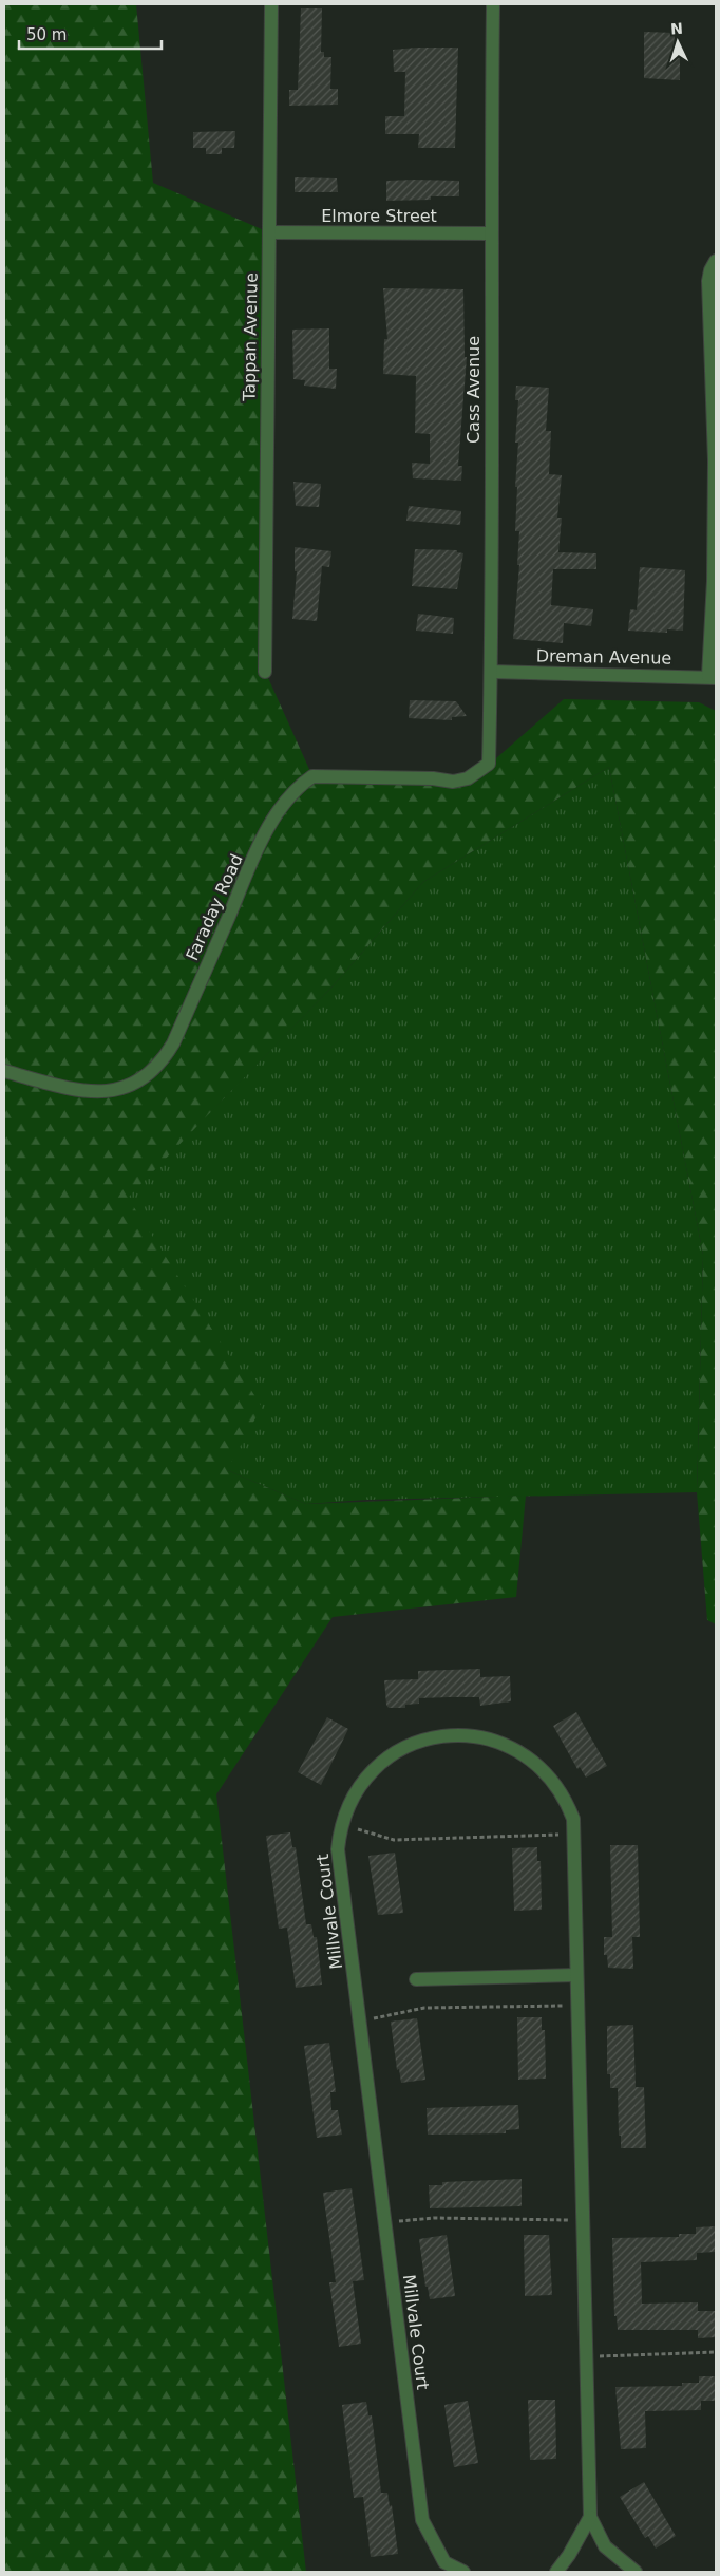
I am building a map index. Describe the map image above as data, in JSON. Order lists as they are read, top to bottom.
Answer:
{
  "streets": {
    "street": [
      "Elmore Street",
      "Tappan Avenue",
      "Cass Avenue",
      "Dreman Avenue",
      "Faraday Road",
      "Millvale Court"
    ]
  },
  "crossings": [
    ["Elmore Street", "Tappan Avenue"],
    ["Elmore Street", "Cass Avenue"],
    ["Cass Avenue", "Dreman Avenue"],
    ["Cass Avenue", "Faraday Road"]
  ],
  "scale_bar": "50 m",
  "north": "top"
}
